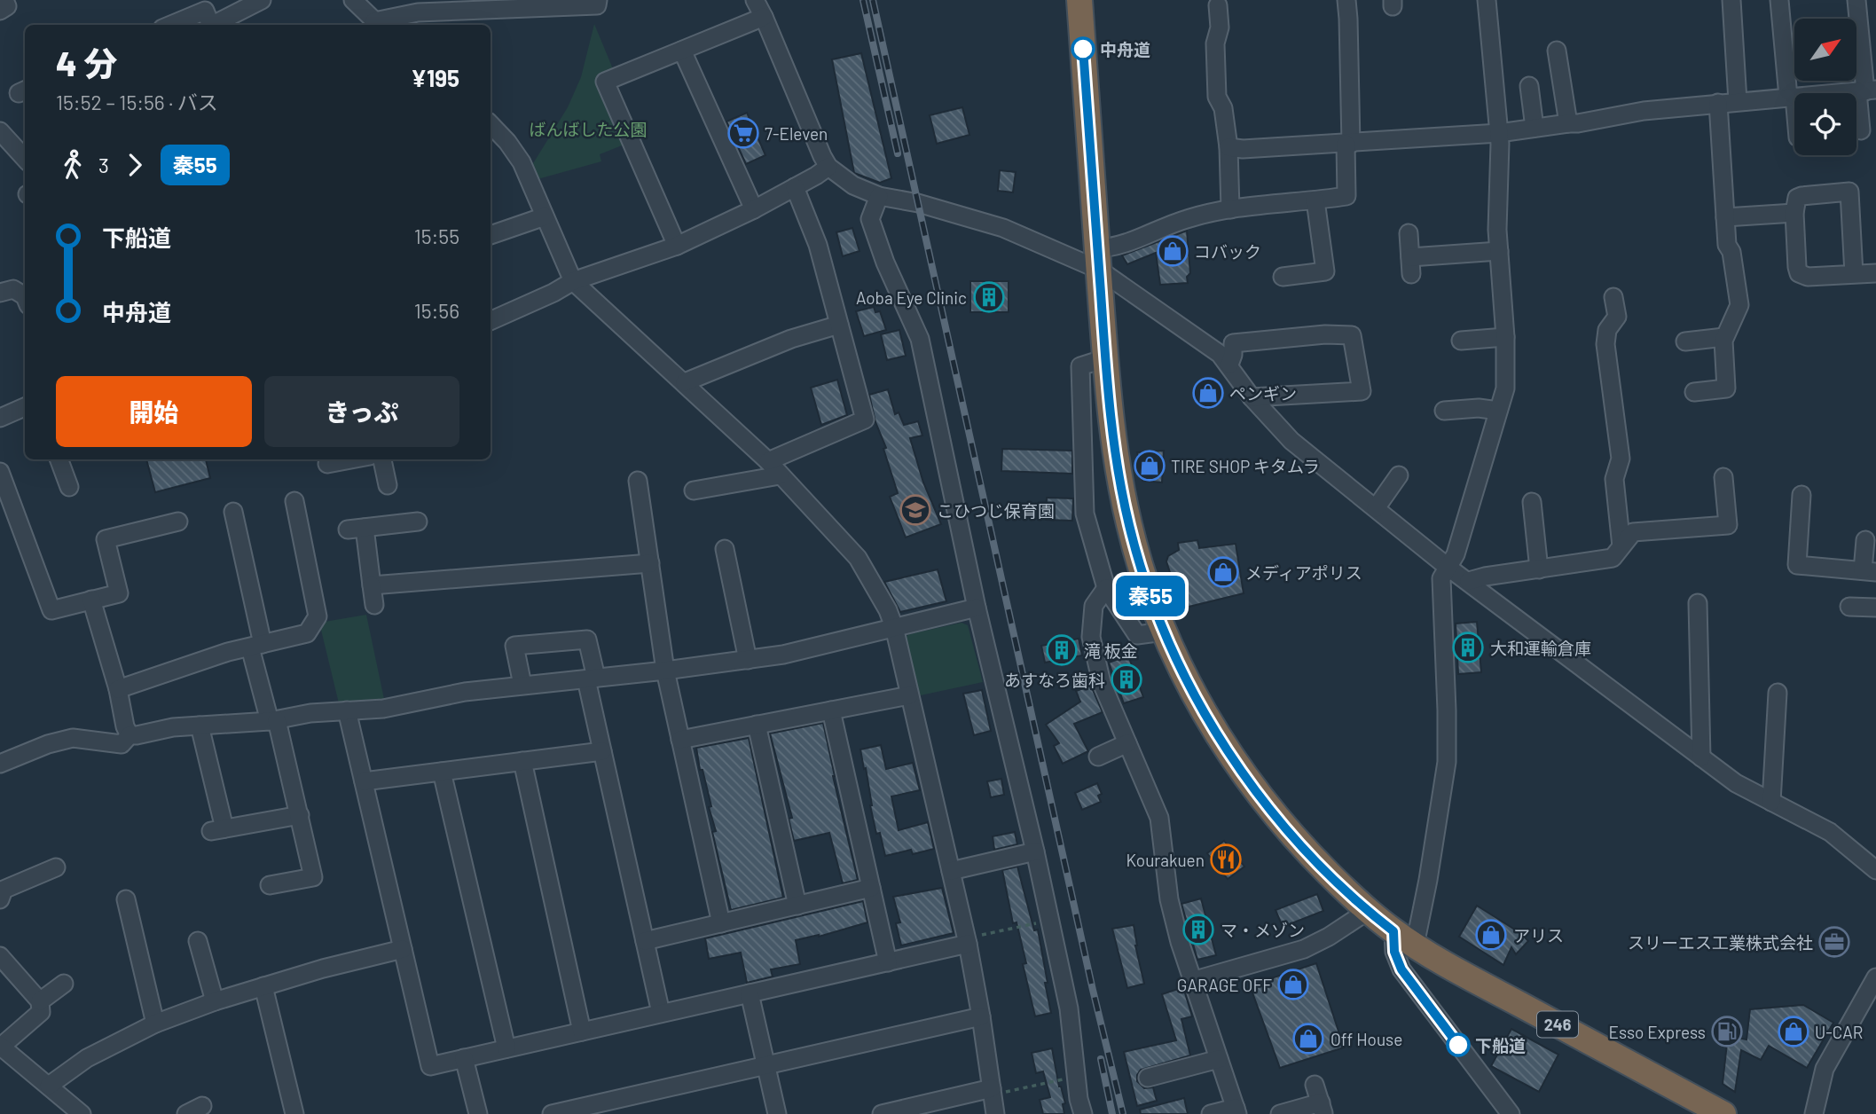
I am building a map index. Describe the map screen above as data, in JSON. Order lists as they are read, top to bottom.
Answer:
{
  "streets": {
    "highway": ["246"]
  },
  "parks": ["ばんばした公園"],
  "places": {
    "other": ["中舟道", "下船道"],
    "supermarket": ["7-Eleven"],
    "shop": [
      "コバック",
      "ペンギン",
      "TIRE SHOP キタムラ",
      "メディアポリス",
      "アリス",
      "GARAGE OFF",
      "U-CAR",
      "Off House"
    ],
    "building": [
      "Aoba Eye Clinic",
      "大和運輸倉庫",
      "滝 板金",
      "あすなろ歯科",
      "マ・メゾン"
    ],
    "school or university": ["こひつじ保育園"],
    "restaurant": ["Kourakuen"],
    "office": ["スリーエス工業株式会社"],
    "fuel station": ["Esso Express"]
  },
  "lines": ["bus line 秦55"],
  "north": "top right",
  "page": {
    "on_map": "秦55",
    "heading": ["4 分", "15:52 – 15:56 · バス", "¥195"],
    "legs": ["3", "秦55"],
    "list": [
      {
        "name": "下船道",
        "value": "15:55"
      },
      {
        "name": "中舟道",
        "value": "15:56"
      }
    ],
    "buttons": ["開始", "きっぷ"]
  }
}
